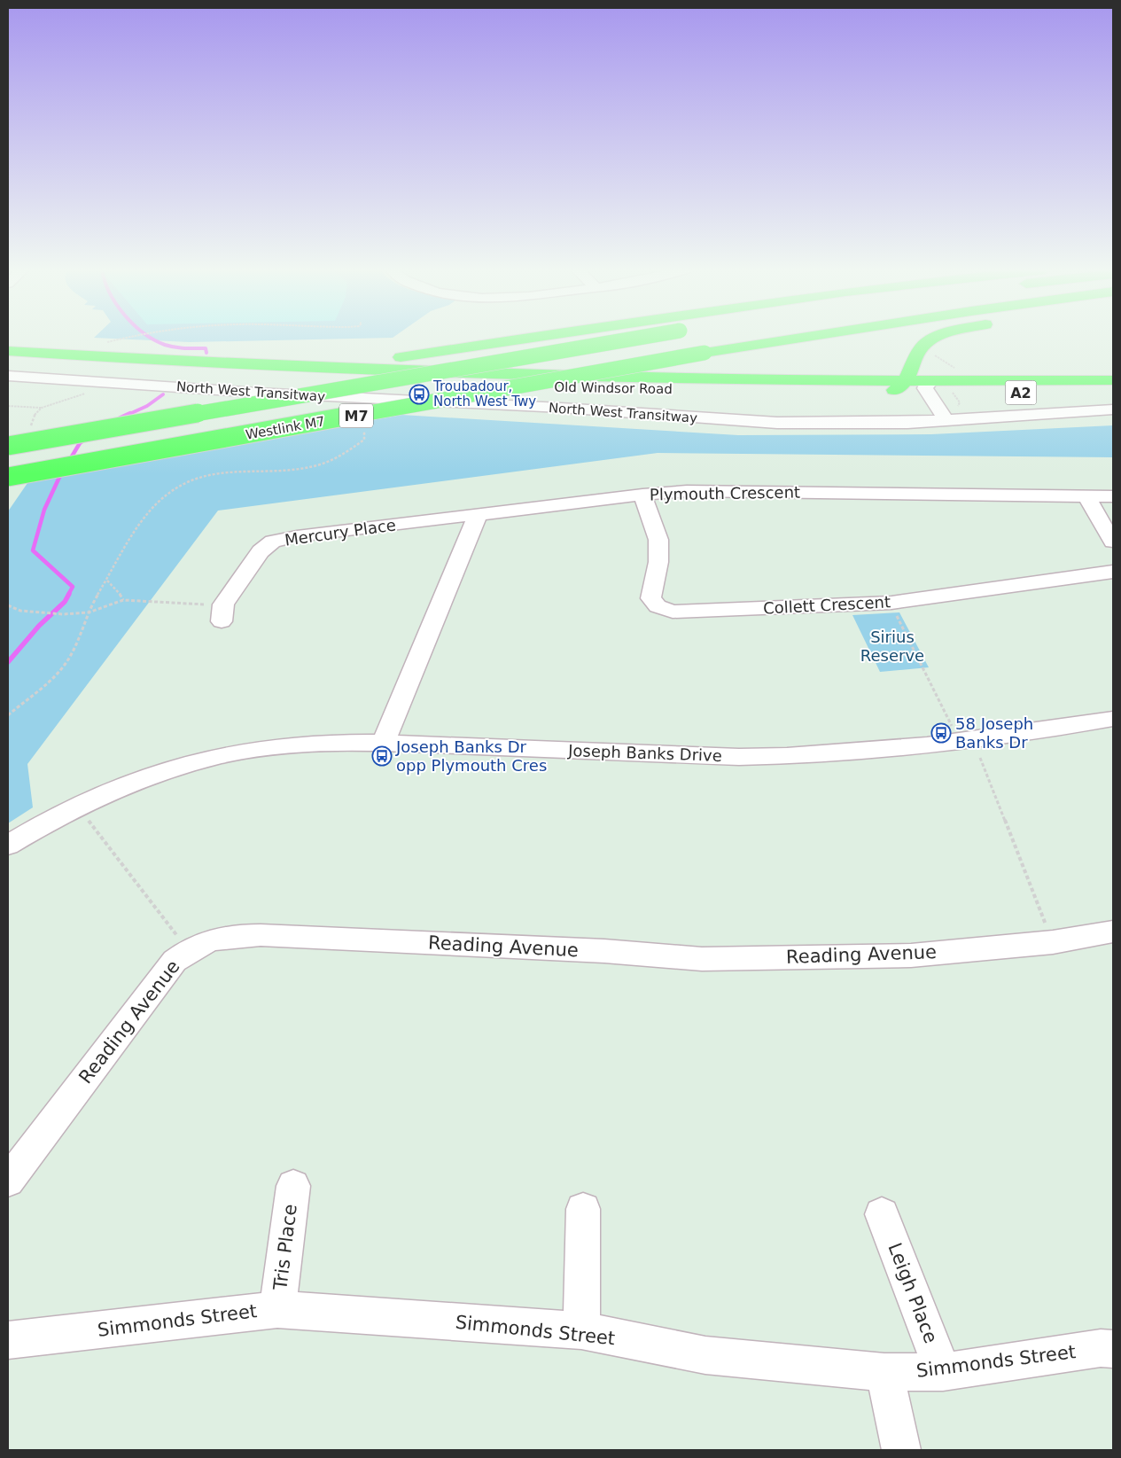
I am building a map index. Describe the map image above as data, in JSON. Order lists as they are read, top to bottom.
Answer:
{
  "streets": {
    "highway": [
      "Old Windsor Road",
      "A2",
      "M7",
      "Westlink M7"
    ],
    "street": [
      "North West Transitway",
      "Plymouth Crescent",
      "Mercury Place",
      "Collett Crescent",
      "Joseph Banks Drive",
      "Reading Avenue",
      "Tris Place",
      "Leigh Place",
      "Simmonds Street"
    ]
  },
  "crossings": [
    ["Plymouth Crescent", "Mercury Place"],
    ["Plymouth Crescent", "Collett Crescent"],
    ["Tris Place", "Simmonds Street"],
    ["Leigh Place", "Simmonds Street"]
  ],
  "parks": ["Sirius Reserve"],
  "places": {
    "bus stop": ["Troubadour, North West Twy", "58 Joseph Banks Dr", "Joseph Banks Dr opp Plymouth Cres"]
  }
}
